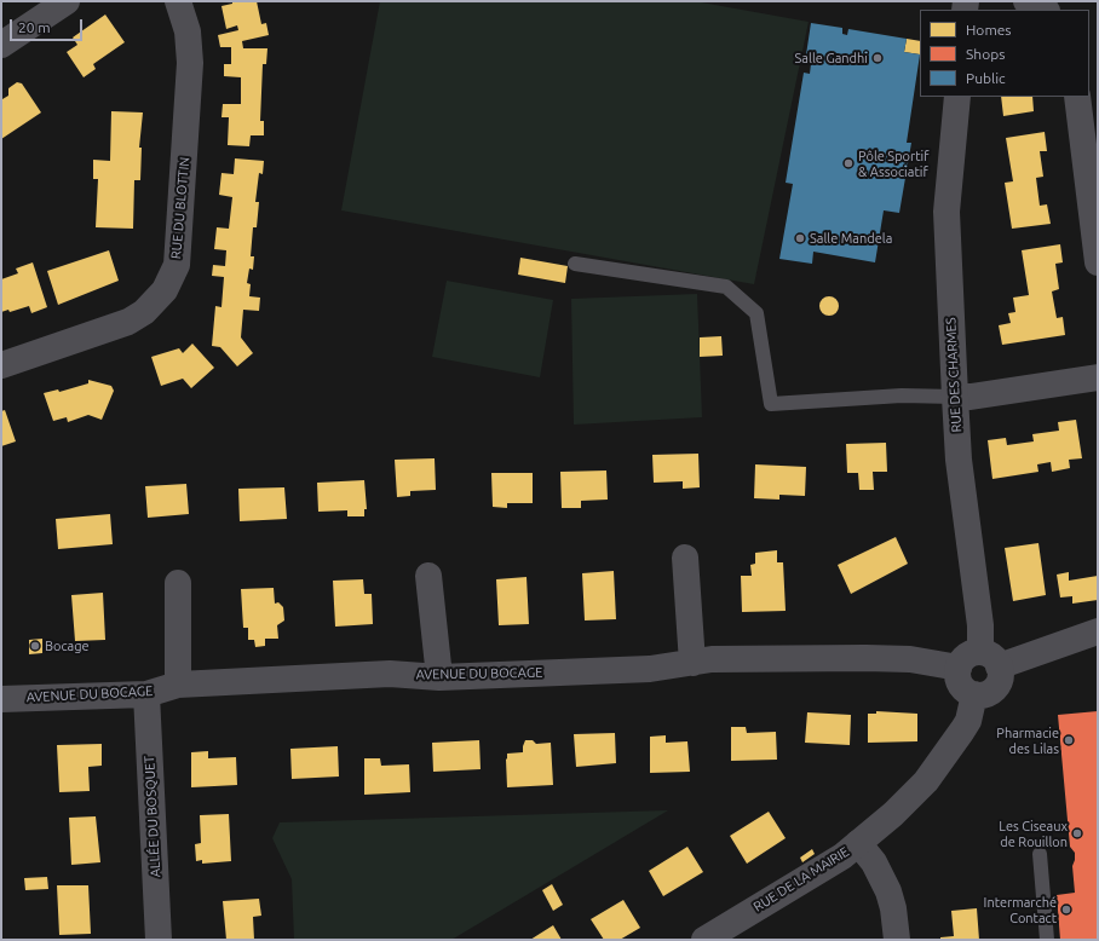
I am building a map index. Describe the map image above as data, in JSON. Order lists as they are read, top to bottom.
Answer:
{
  "streets": {
    "street": [
      "RUE DU BLOTTIN",
      "RUE DES CHARMES",
      "AVENUE DU BOCAGE",
      "ALLÉE DU BOSQUET",
      "RUE DE LA MAIRIE"
    ]
  },
  "crossings": [
    ["RUE DES CHARMES", "AVENUE DU BOCAGE"],
    ["RUE DES CHARMES", "RUE DE LA MAIRIE"],
    ["AVENUE DU BOCAGE", "ALLÉE DU BOSQUET"],
    ["AVENUE DU BOCAGE", "RUE DE LA MAIRIE"]
  ],
  "places": [
    "Salle Gandhi",
    "Pôle Sportif & Associatif",
    "Salle Mandela",
    "Bocage",
    "Pharmacie des Lilas",
    "Les Ciseaux de Rouillon",
    "Intermarché Contact"
  ],
  "legend": ["Homes", "Shops", "Public"],
  "scale_bar": "20 m"
}
